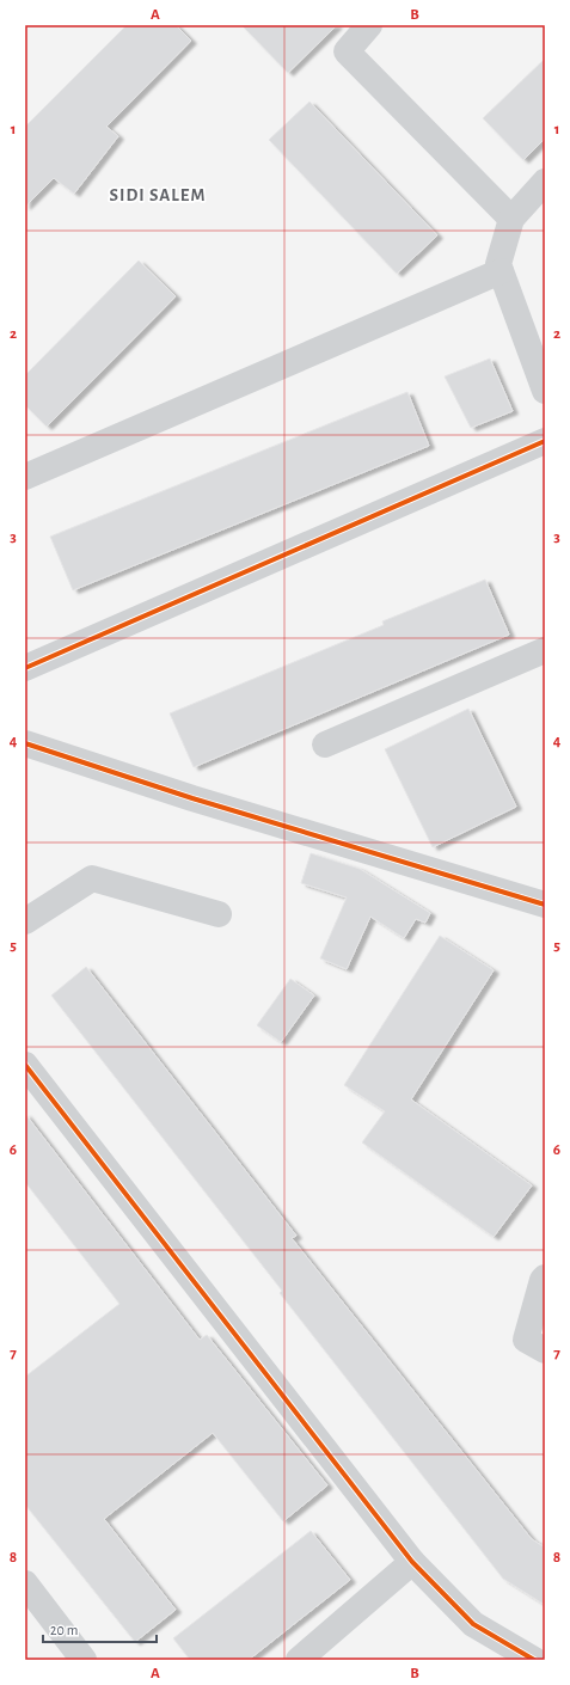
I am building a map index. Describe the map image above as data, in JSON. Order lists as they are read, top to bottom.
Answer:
{
  "districts": ["SIDI SALEM"],
  "scale_bar": "20 m",
  "grid": {
    "columns": ["A", "B"],
    "rows": [
      "1",
      "2",
      "3",
      "4",
      "5",
      "6",
      "7",
      "8"
    ]
  }
}
